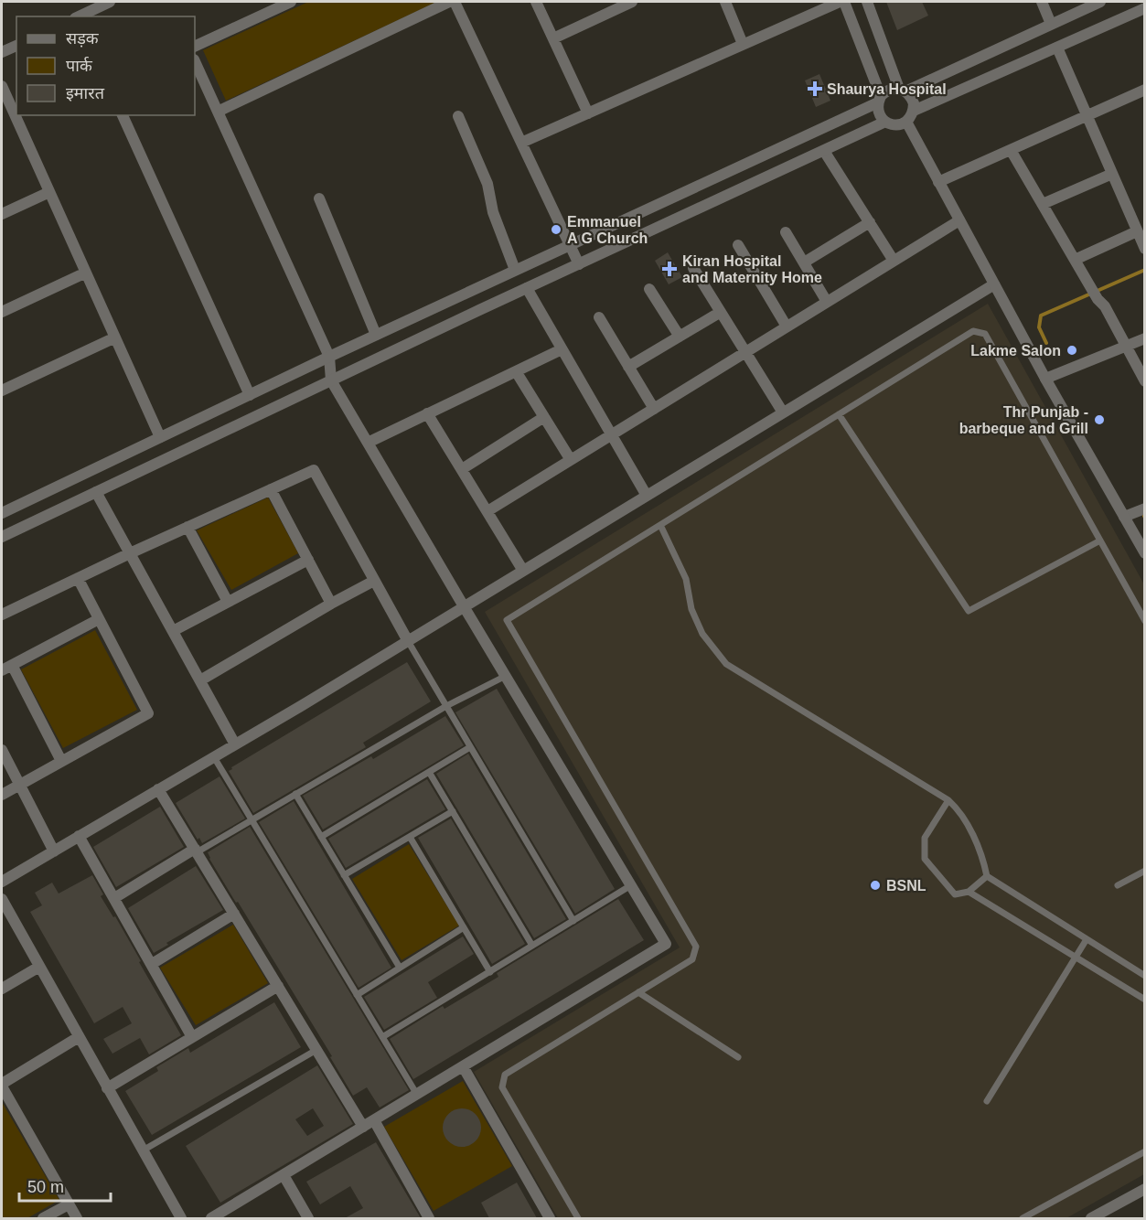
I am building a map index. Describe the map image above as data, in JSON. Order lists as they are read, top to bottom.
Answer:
{
  "places": {
    "health": ["Shaurya Hospital", "Kiran Hospital and Maternity Home"],
    "other": [
      "Emmanuel A G Church",
      "Lakme Salon",
      "Thr Punjab - barbeque and Grill",
      "BSNL"
    ]
  },
  "legend": ["सड़क", "पार्क", "इमारत"],
  "scale_bar": "50 m"
}
